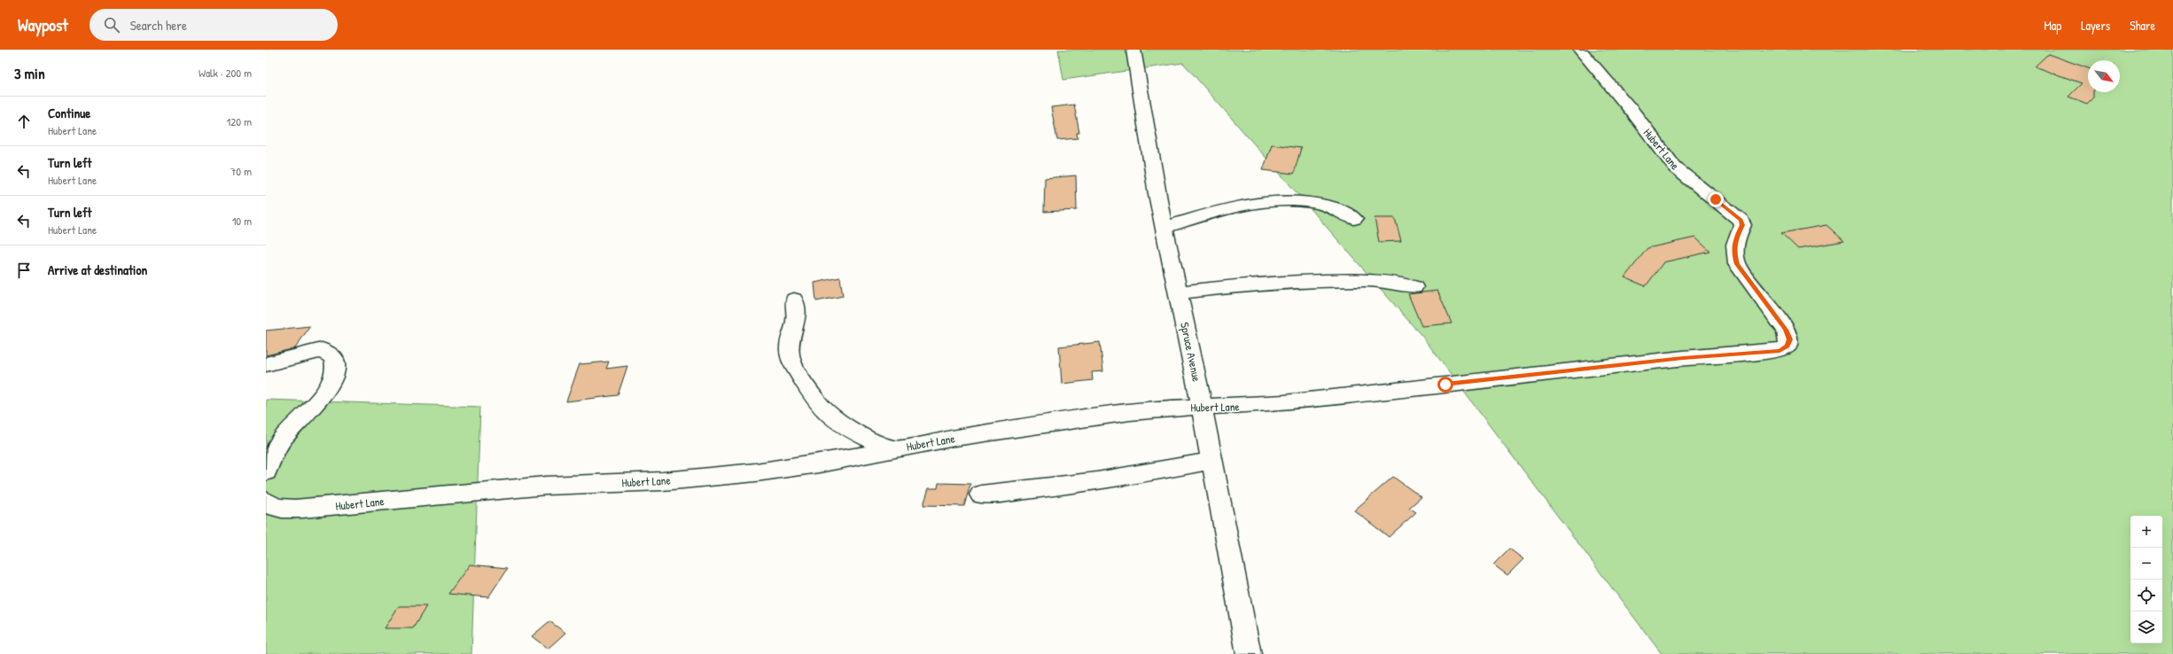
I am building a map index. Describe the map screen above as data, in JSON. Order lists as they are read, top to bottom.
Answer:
{
  "streets": {
    "street": ["Hubert Lane", "Spruce Avenue"]
  },
  "crossings": [
    ["Hubert Lane", "Spruce Avenue"]
  ],
  "north": "bottom right",
  "page": {
    "header": "Waypost",
    "search": "Search here",
    "nav": ["Map", "Layers", "Share"],
    "heading": ["3 min", "Walk · 200 m"],
    "list": [
      ["Continue", "Hubert Lane", "120 m"],
      ["Turn left", "Hubert Lane", "70 m"],
      ["Turn left", "Hubert Lane", "10 m"],
      "Arrive at destination"
    ],
    "map_buttons": ["+", "−"]
  }
}
